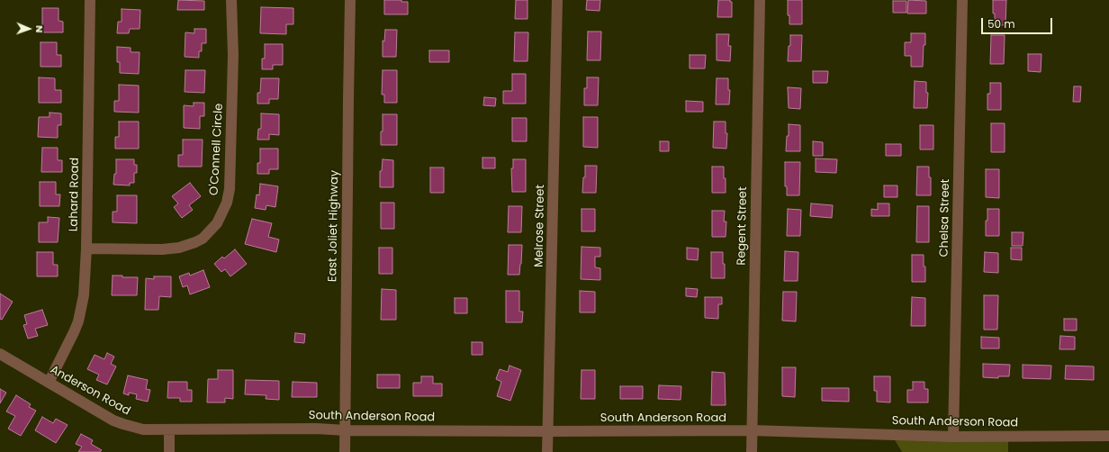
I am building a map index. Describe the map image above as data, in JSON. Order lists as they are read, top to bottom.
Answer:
{
  "streets": {
    "street": [
      "O'Connell Circle",
      "Lahard Road",
      "Chelsa Street",
      "East Joliet Highway",
      "Melrose Street",
      "Regent Street",
      "Anderson Road",
      "South Anderson Road"
    ]
  },
  "crossings": [
    ["O'Connell Circle", "Lahard Road"],
    ["Lahard Road", "Anderson Road"],
    ["Chelsa Street", "South Anderson Road"],
    ["East Joliet Highway", "South Anderson Road"],
    ["Melrose Street", "South Anderson Road"],
    ["Regent Street", "South Anderson Road"],
    ["Anderson Road", "South Anderson Road"]
  ],
  "scale_bar": "50 m",
  "north": "right"
}
